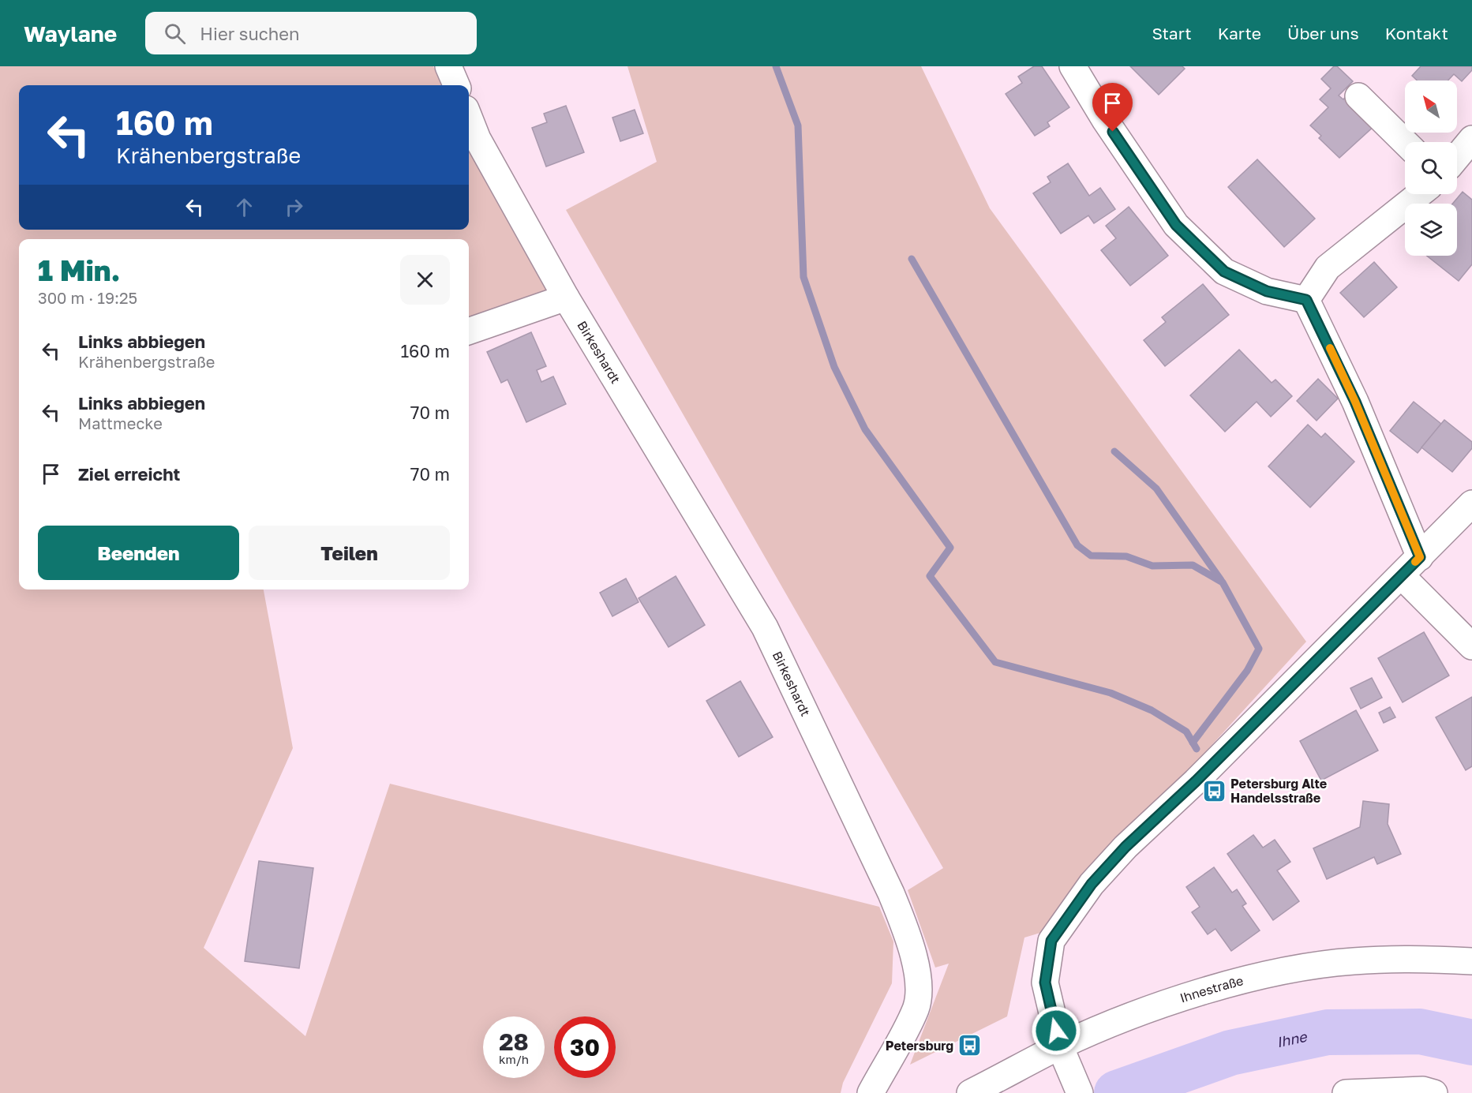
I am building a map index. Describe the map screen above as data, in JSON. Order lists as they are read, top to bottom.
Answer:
{
  "streets": {
    "street": ["Birkeshardt", "Ihnestraße"]
  },
  "water": ["Ihne"],
  "places": {
    "bus stop": ["Petersburg Alte Handelsstraße", "Petersburg"]
  },
  "north": "top left",
  "page": {
    "header": "Waylane",
    "search": "Hier suchen",
    "nav": [
      "Start",
      "Karte",
      "Über uns",
      "Kontakt"
    ],
    "turn": ["160 m", "Krähenbergstraße"],
    "heading": ["1 Min.", "300 m · 19:25"],
    "list": [
      {
        "name": "Links abbiegen",
        "note": "Krähenbergstraße",
        "value": "160 m"
      },
      {
        "name": "Links abbiegen",
        "note": "Mattmecke",
        "value": "70 m"
      },
      {
        "name": "Ziel erreicht",
        "value": "70 m"
      }
    ],
    "buttons": ["Beenden", "Teilen"],
    "speed": "28 km/h",
    "limit": "30"
  }
}
